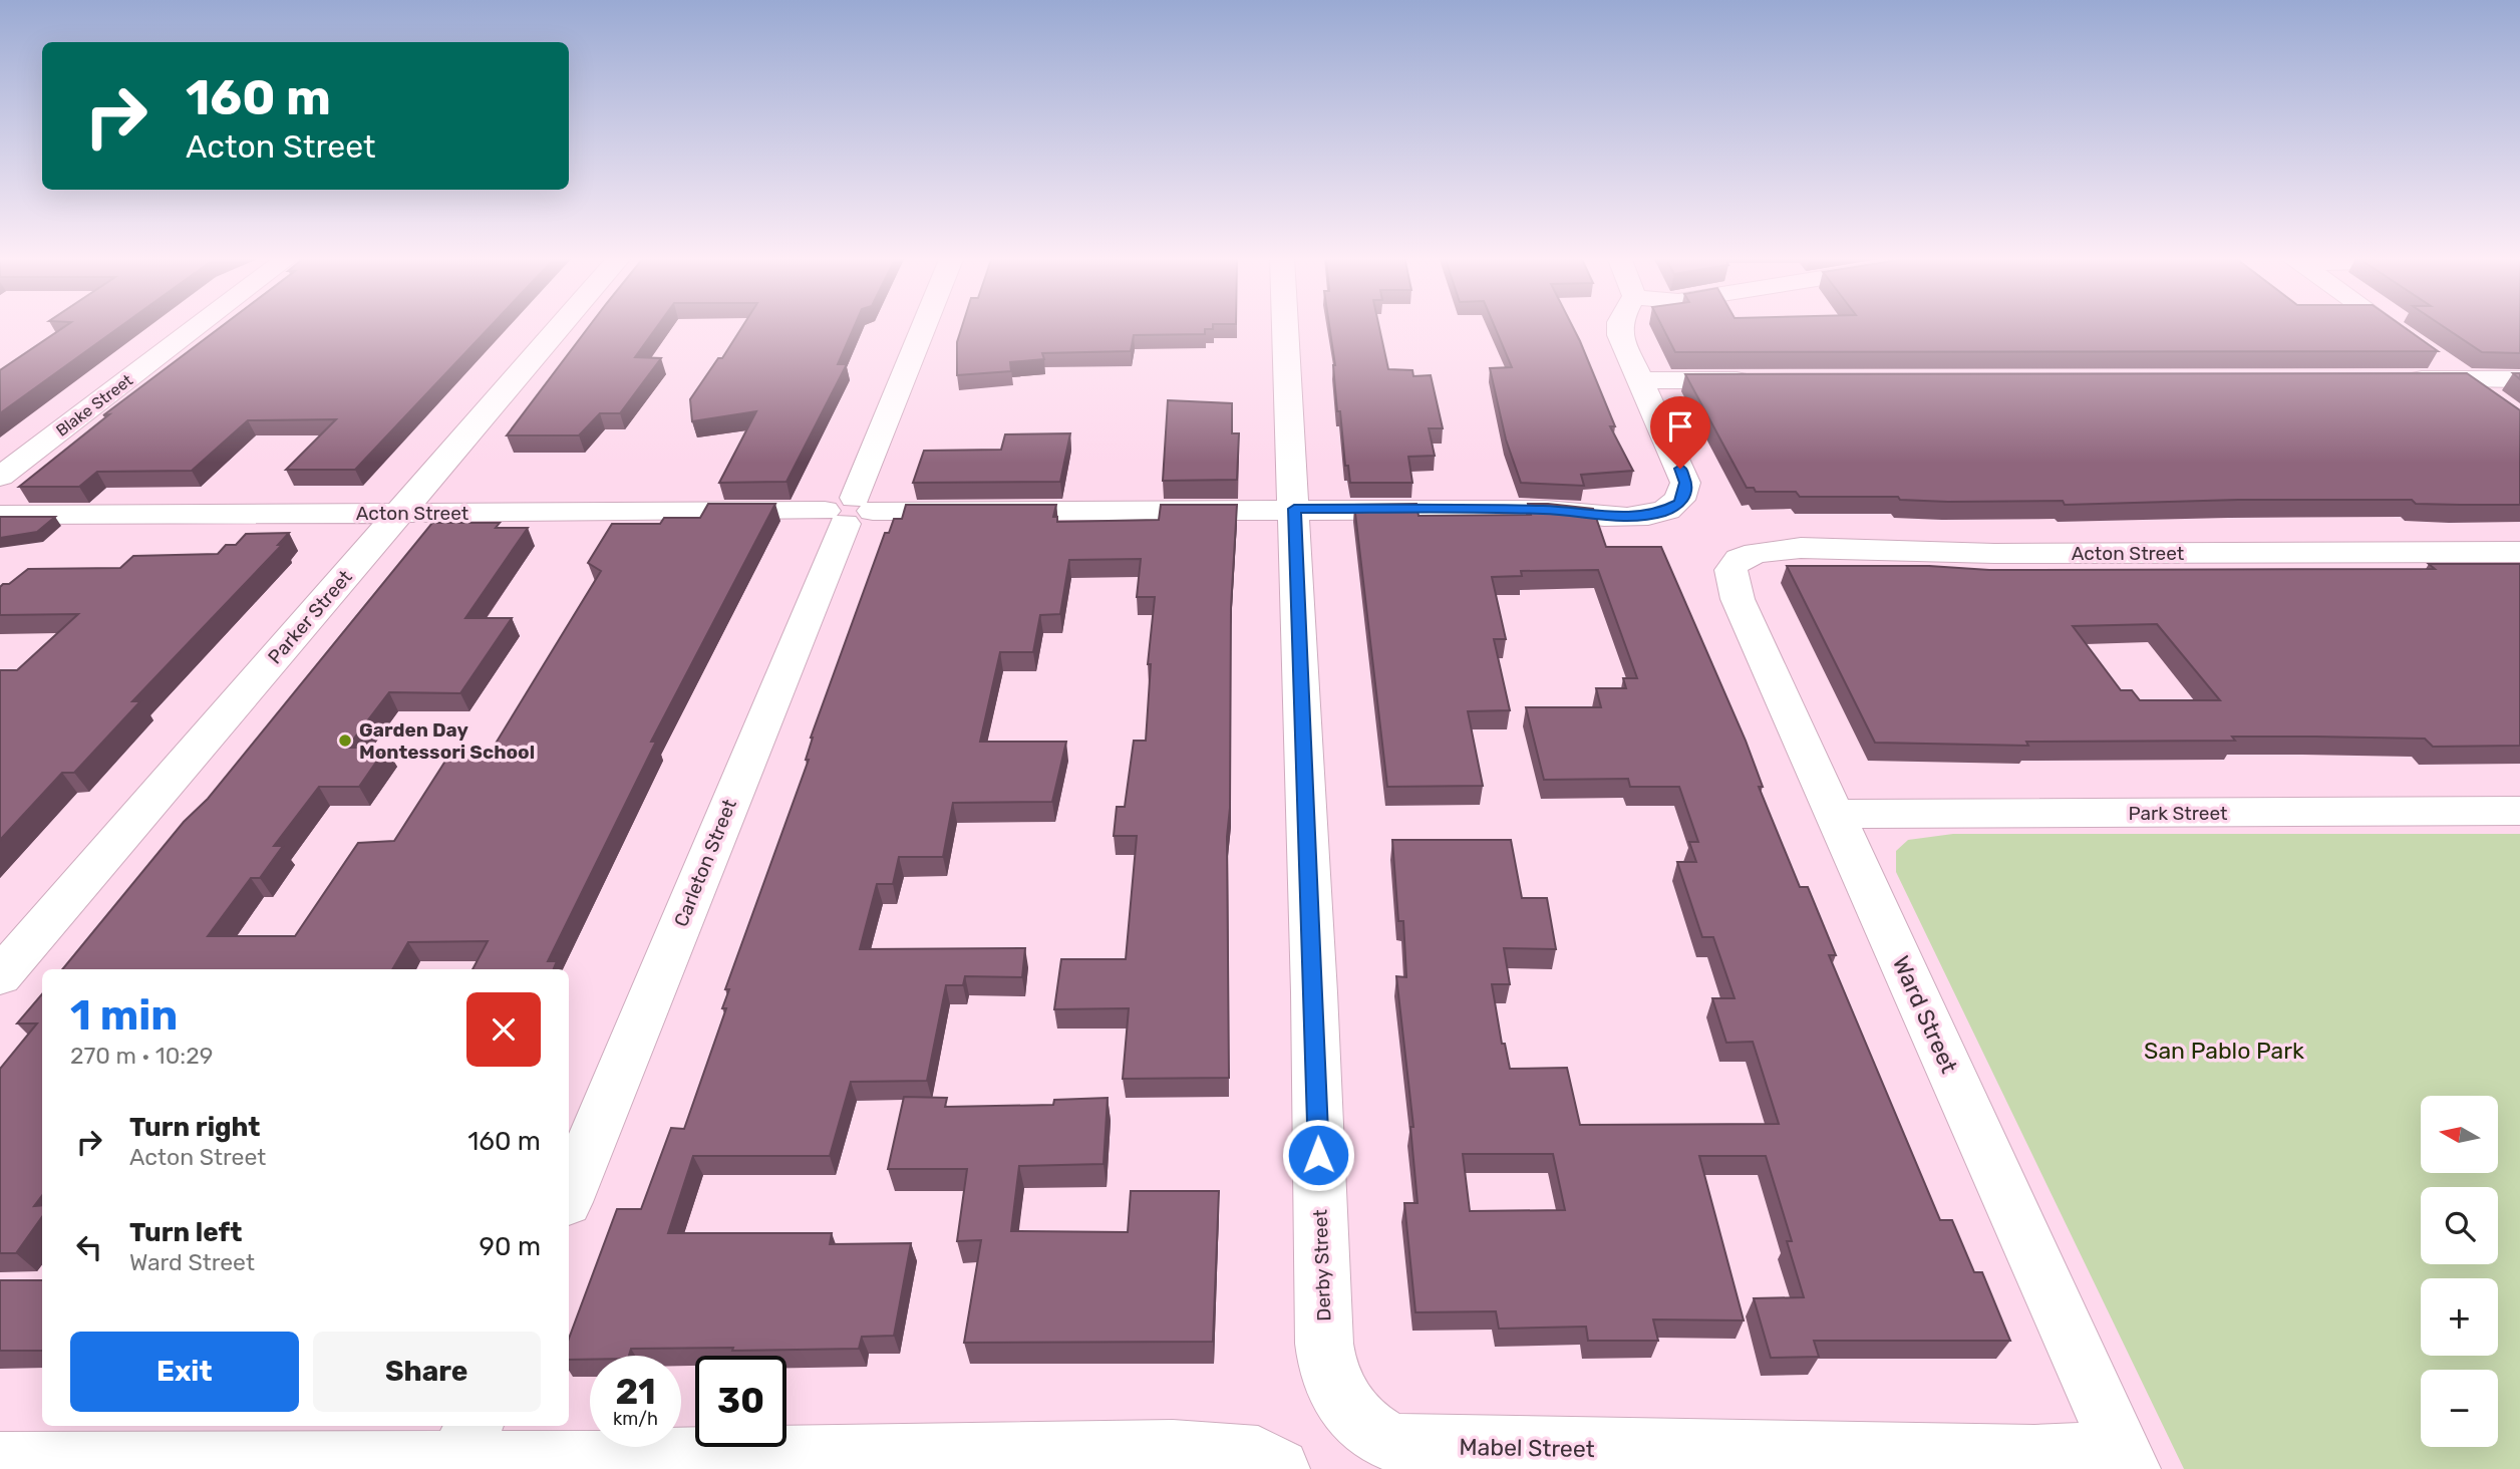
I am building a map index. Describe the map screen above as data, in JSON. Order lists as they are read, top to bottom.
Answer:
{
  "streets": {
    "street": [
      "Blake Street",
      "Acton Street",
      "Parker Street",
      "Park Street",
      "Carleton Street",
      "Ward Street",
      "Derby Street",
      "Mabel Street"
    ]
  },
  "crossings": [
    ["Acton Street", "Parker Street"],
    ["Acton Street", "Carleton Street"],
    ["Acton Street", "Ward Street"],
    ["Acton Street", "Derby Street"],
    ["Park Street", "Ward Street"],
    ["Ward Street", "Mabel Street"],
    ["Derby Street", "Mabel Street"]
  ],
  "parks": ["San Pablo Park"],
  "places": ["Garden Day Montessori School"],
  "north": "left",
  "page": {
    "turn": ["160 m", "Acton Street"],
    "heading": ["1 min", "270 m · 10:29"],
    "list": [
      {
        "name": "Turn right",
        "note": "Acton Street",
        "value": "160 m"
      },
      {
        "name": "Turn left",
        "note": "Ward Street",
        "value": "90 m"
      }
    ],
    "map_buttons": ["+", "−"],
    "buttons": ["Exit", "Share"],
    "speed": "21 km/h",
    "limit": "30"
  }
}
